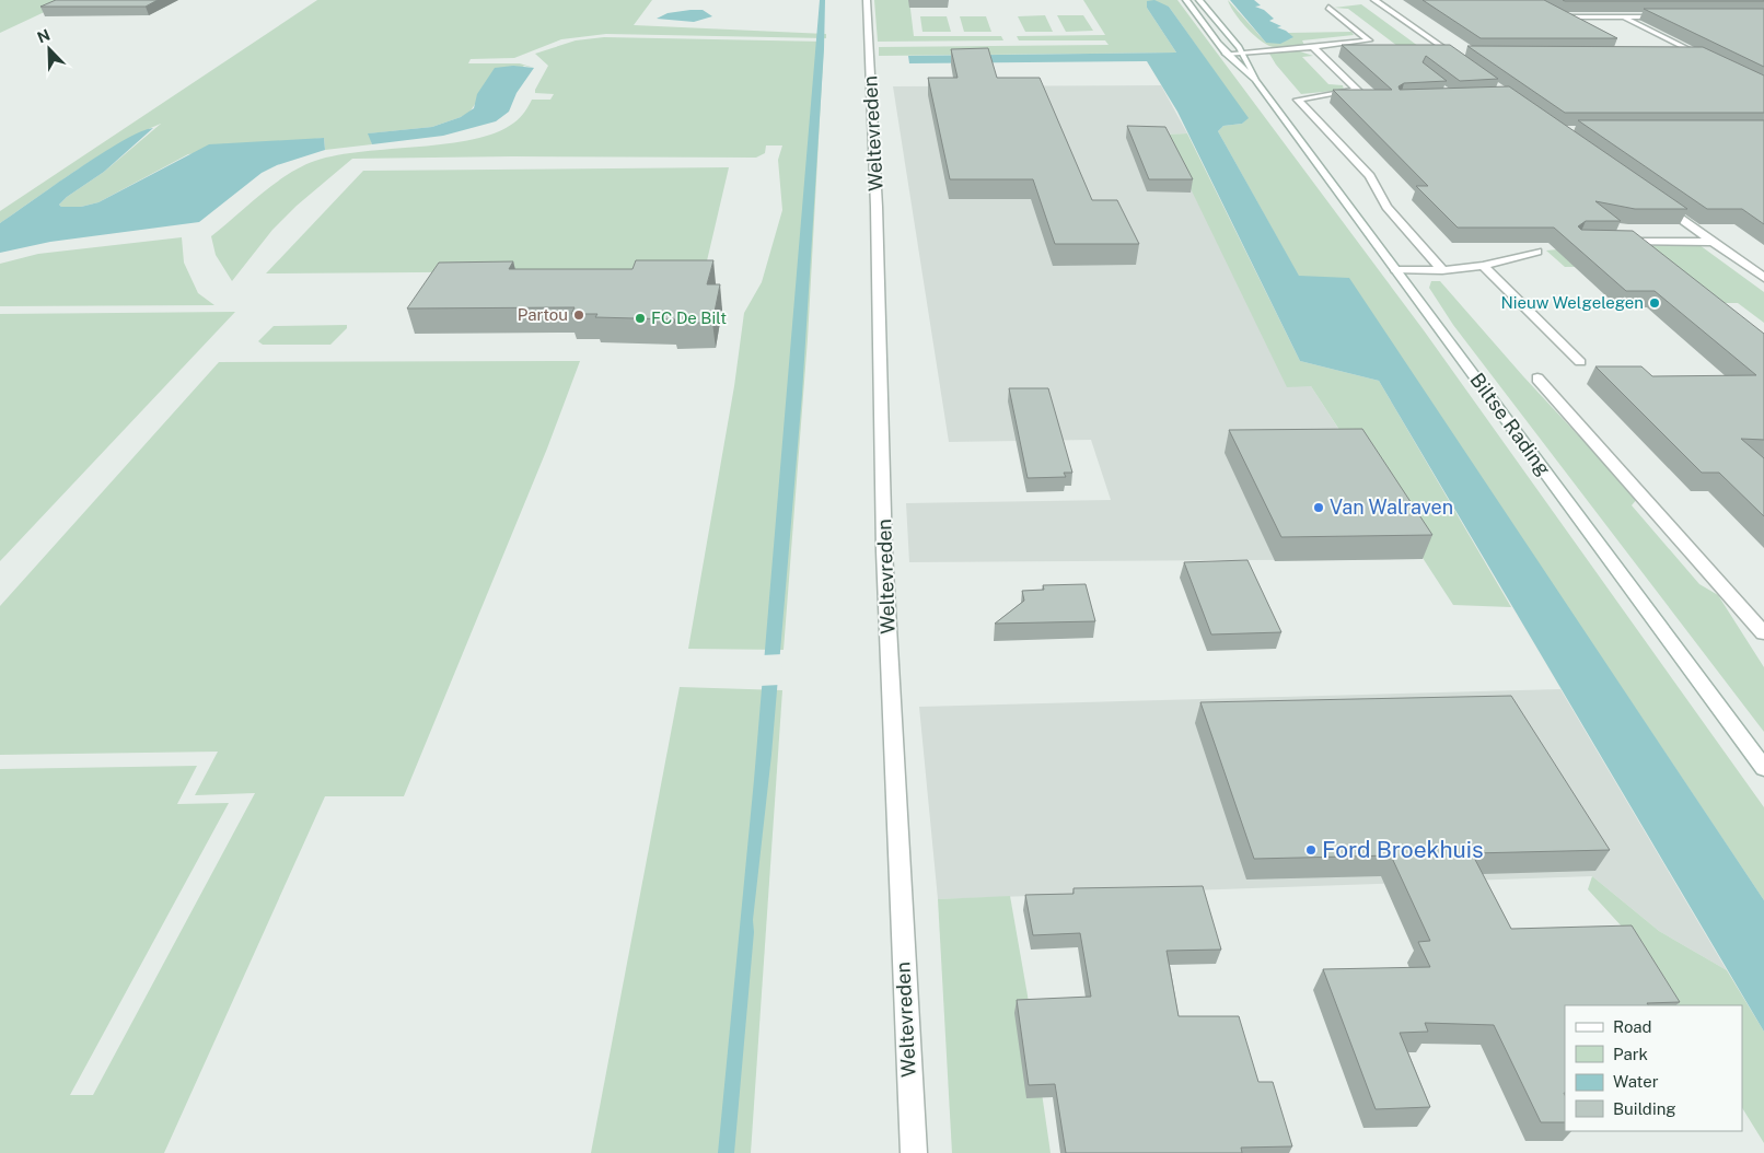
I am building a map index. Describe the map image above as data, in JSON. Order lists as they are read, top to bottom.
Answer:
{
  "streets": {
    "street": ["Weltevreden", "Biltse Rading"]
  },
  "places": [
    "Nieuw Welgelegen",
    "Partou",
    "FC De Bilt",
    "Van Walraven",
    "Ford Broekhuis"
  ],
  "legend": [
    "Road",
    "Park",
    "Water",
    "Building"
  ],
  "north": "top left"
}
